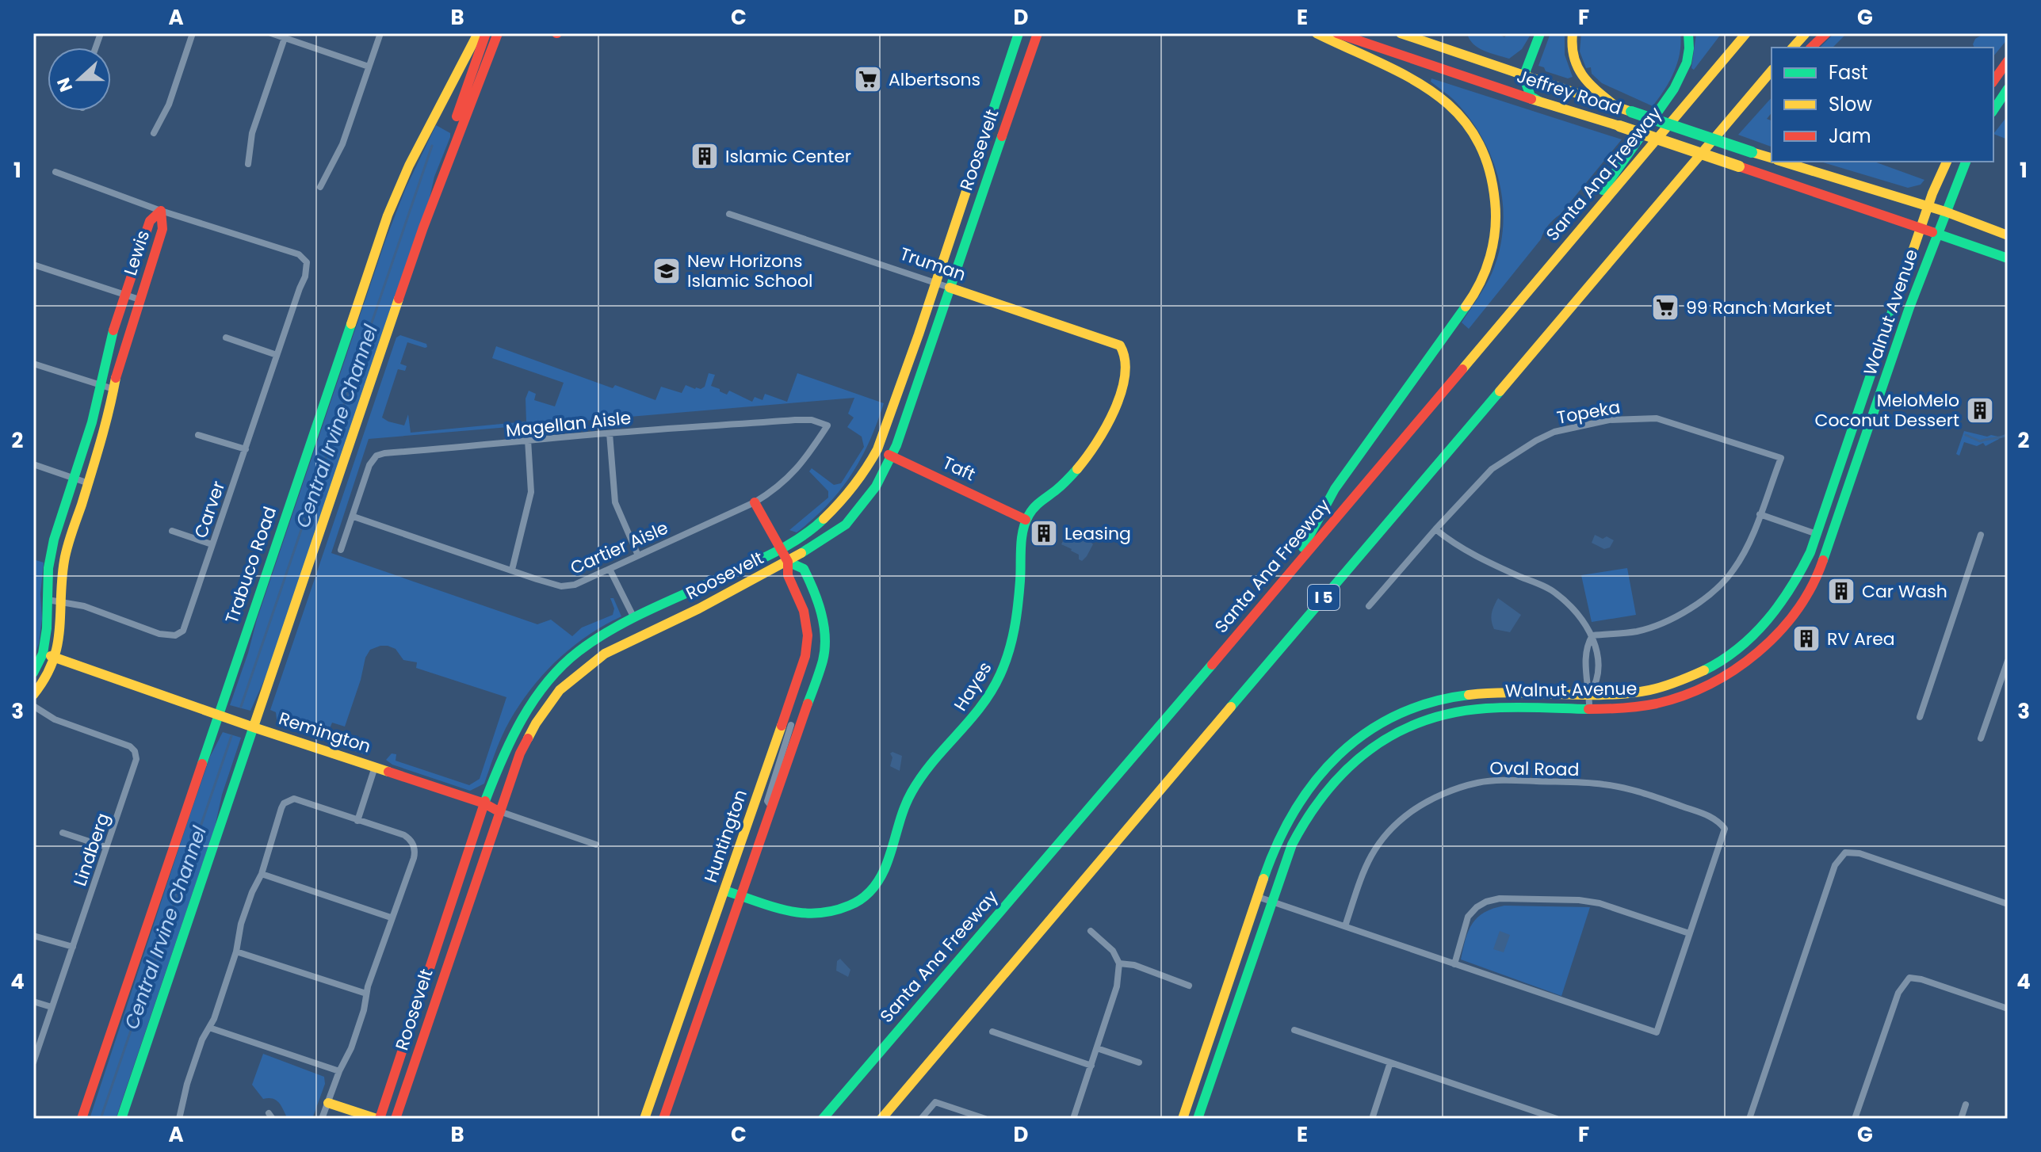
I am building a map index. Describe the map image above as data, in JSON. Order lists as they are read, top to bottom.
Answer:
{
  "streets": {
    "main road": [
      "Jeffrey Road",
      "Roosevelt",
      "Santa Ana Freeway",
      "Lewis",
      "Truman",
      "Walnut Avenue",
      "Taft",
      "Trabuco Road",
      "I 5",
      "Hayes",
      "Remington",
      "Huntington"
    ],
    "street": [
      "Topeka",
      "Magellan Aisle",
      "Carver",
      "Cartier Aisle",
      "Oval Road",
      "Lindberg"
    ]
  },
  "crossings": [
    ["Jeffrey Road", "Walnut Avenue"],
    ["Roosevelt", "Truman"],
    ["Roosevelt", "Taft"],
    ["Roosevelt", "Remington"],
    ["Roosevelt", "Huntington"],
    ["Lewis", "Carver"],
    ["Lewis", "Remington"],
    ["Truman", "Taft"],
    ["Truman", "Hayes"],
    ["Magellan Aisle", "Cartier Aisle"],
    ["Taft", "Hayes"],
    ["Cartier Aisle", "Huntington"],
    ["Trabuco Road", "Remington"],
    ["Hayes", "Huntington"]
  ],
  "water": ["Central Irvine Channel"],
  "places": {
    "supermarket": ["Albertsons", "99 Ranch Market"],
    "building": [
      "Islamic Center",
      "MeloMelo Coconut Dessert",
      "Leasing",
      "Car Wash",
      "RV Area"
    ],
    "school or university": ["New Horizons Islamic School"]
  },
  "legend": ["Fast", "Slow", "Jam"],
  "north": "left",
  "grid": {
    "columns": [
      "A",
      "B",
      "C",
      "D",
      "E",
      "F",
      "G"
    ],
    "rows": [
      "1",
      "2",
      "3",
      "4"
    ]
  }
}
